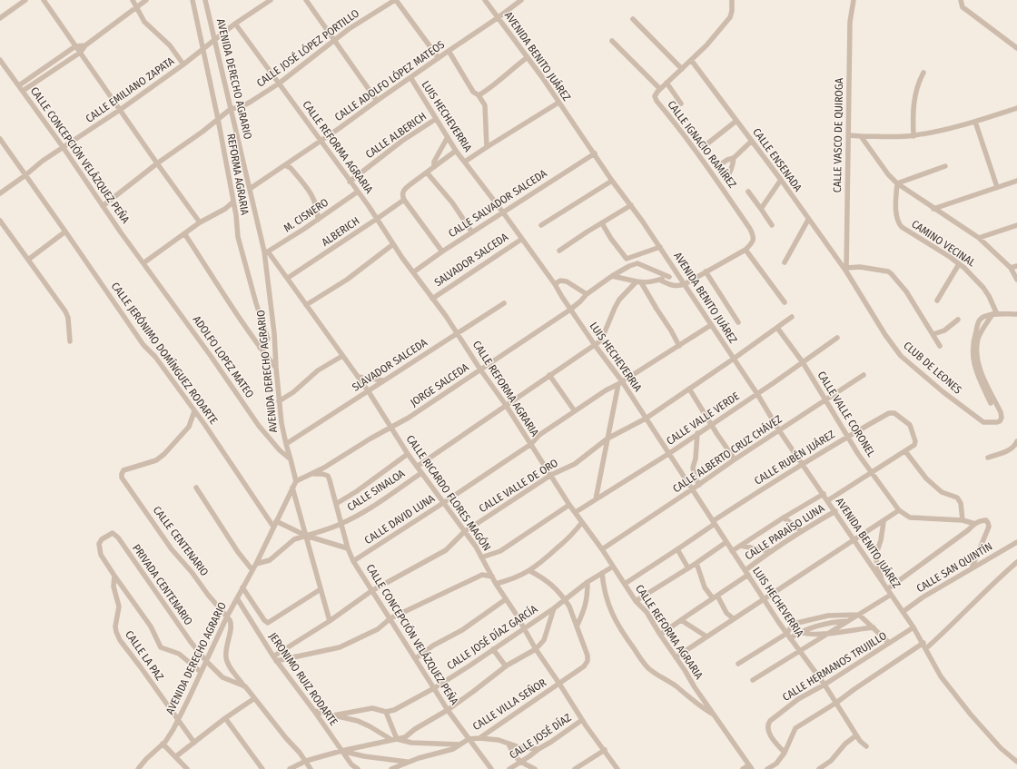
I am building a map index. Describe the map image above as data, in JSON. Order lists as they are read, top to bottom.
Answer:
{
  "streets": {
    "street": [
      "CALLE JOSÉ LÓPEZ PORTILLO",
      "AVENIDA BENITO JUÁREZ",
      "AVENIDA DERECHO AGRARIO",
      "CALLE ADOLFO LÓPEZ MATEOS",
      "CALLE EMILIANO ZAPATA",
      "LUIS HECHEVERRIA",
      "CALLE ALBERICH",
      "CALLE VASCO DE QUIROGA",
      "CALLE IGNACIO RAMÍREZ",
      "CALLE REFORMA AGRARIA",
      "CALLE CONCEPCIÓN VELÁZQUEZ PEÑA",
      "CALLE ENSENADA",
      "REFORMA AGRARIA",
      "CALLE SALVADOR SALCEDA",
      "M. CISNERO",
      "ALBERICH",
      "CAMINO VECINAL",
      "SALVADOR SALCEDA",
      "CALLE JERÓNIMO DOMÍNGUEZ RODARTE",
      "ADOLFO LOPEZ MATEO",
      "SLAVADOR SALCEDA",
      "CLUB DE LEONES",
      "JORGE SALCEDA",
      "CALLE VALLE CORONEL",
      "CALLE VALLE VERDE",
      "CALLE ALBERTO CRUZ CHÁVEZ",
      "CALLE RUBÉN JUÁREZ",
      "CALLE VALLE DE ORO",
      "CALLE SINALOA",
      "CALLE RICARDO FLORES MAGÓN",
      "CALLE DAVID LUNA",
      "CALLE PARAÍSO LUNA",
      "CALLE CENTENARIO",
      "CALLE SAN QUINTÍN",
      "PRIVADA CENTENARIO",
      "CALLE JOSÉ DÍAZ GARCÍA",
      "CALLE LA PAZ",
      "CALLE HERMANOS TRUJILLO",
      "JERONIMO RUIZ RODARTE",
      "CALLE VILLA SEÑOR",
      "CALLE JOSÉ DÍAZ"
    ]
  },
  "crossings": [
    ["CALLE JOSÉ LÓPEZ PORTILLO", "AVENIDA DERECHO AGRARIO"],
    ["CALLE JOSÉ LÓPEZ PORTILLO", "CALLE REFORMA AGRARIA"],
    ["CALLE JOSÉ LÓPEZ PORTILLO", "REFORMA AGRARIA"],
    ["AVENIDA BENITO JUÁREZ", "CALLE ADOLFO LÓPEZ MATEOS"],
    ["AVENIDA BENITO JUÁREZ", "CALLE SALVADOR SALCEDA"],
    ["AVENIDA BENITO JUÁREZ", "CALLE VALLE VERDE"],
    ["AVENIDA BENITO JUÁREZ", "CALLE ALBERTO CRUZ CHÁVEZ"],
    ["AVENIDA BENITO JUÁREZ", "CALLE RUBÉN JUÁREZ"],
    ["AVENIDA BENITO JUÁREZ", "CALLE VALLE DE ORO"],
    ["AVENIDA BENITO JUÁREZ", "CALLE DAVID LUNA"],
    ["AVENIDA BENITO JUÁREZ", "CALLE PARAÍSO LUNA"],
    ["AVENIDA BENITO JUÁREZ", "CALLE SAN QUINTÍN"],
    ["AVENIDA BENITO JUÁREZ", "CALLE HERMANOS TRUJILLO"],
    ["AVENIDA DERECHO AGRARIO", "CALLE ADOLFO LÓPEZ MATEOS"],
    ["AVENIDA DERECHO AGRARIO", "CALLE EMILIANO ZAPATA"],
    ["AVENIDA DERECHO AGRARIO", "M. CISNERO"],
    ["AVENIDA DERECHO AGRARIO", "CALLE JERÓNIMO DOMÍNGUEZ RODARTE"],
    ["AVENIDA DERECHO AGRARIO", "ADOLFO LOPEZ MATEO"],
    ["AVENIDA DERECHO AGRARIO", "SLAVADOR SALCEDA"],
    ["AVENIDA DERECHO AGRARIO", "JORGE SALCEDA"],
    ["AVENIDA DERECHO AGRARIO", "CALLE SINALOA"],
    ["AVENIDA DERECHO AGRARIO", "CALLE RICARDO FLORES MAGÓN"],
    ["AVENIDA DERECHO AGRARIO", "CALLE CENTENARIO"],
    ["AVENIDA DERECHO AGRARIO", "PRIVADA CENTENARIO"],
    ["AVENIDA DERECHO AGRARIO", "CALLE LA PAZ"],
    ["AVENIDA DERECHO AGRARIO", "JERONIMO RUIZ RODARTE"],
    ["CALLE ADOLFO LÓPEZ MATEOS", "LUIS HECHEVERRIA"],
    ["CALLE ADOLFO LÓPEZ MATEOS", "CALLE REFORMA AGRARIA"],
    ["CALLE EMILIANO ZAPATA", "CALLE REFORMA AGRARIA"],
    ["CALLE EMILIANO ZAPATA", "CALLE CONCEPCIÓN VELÁZQUEZ PEÑA"],
    ["CALLE EMILIANO ZAPATA", "REFORMA AGRARIA"],
    ["CALLE EMILIANO ZAPATA", "CALLE JERÓNIMO DOMÍNGUEZ RODARTE"],
    ["LUIS HECHEVERRIA", "CALLE ALBERICH"],
    ["LUIS HECHEVERRIA", "CALLE SALVADOR SALCEDA"],
    ["LUIS HECHEVERRIA", "SALVADOR SALCEDA"],
    ["LUIS HECHEVERRIA", "JORGE SALCEDA"],
    ["LUIS HECHEVERRIA", "CALLE VALLE VERDE"],
    ["LUIS HECHEVERRIA", "CALLE ALBERTO CRUZ CHÁVEZ"],
    ["LUIS HECHEVERRIA", "CALLE RUBÉN JUÁREZ"],
    ["LUIS HECHEVERRIA", "CALLE VALLE DE ORO"],
    ["LUIS HECHEVERRIA", "CALLE DAVID LUNA"],
    ["LUIS HECHEVERRIA", "CALLE PARAÍSO LUNA"],
    ["LUIS HECHEVERRIA", "CALLE HERMANOS TRUJILLO"],
    ["CALLE ALBERICH", "CALLE REFORMA AGRARIA"],
    ["CALLE VASCO DE QUIROGA", "CALLE ENSENADA"],
    ["CALLE VASCO DE QUIROGA", "CLUB DE LEONES"],
    ["CALLE REFORMA AGRARIA", "CALLE SALVADOR SALCEDA"],
    ["CALLE REFORMA AGRARIA", "M. CISNERO"],
    ["CALLE REFORMA AGRARIA", "ALBERICH"],
    ["CALLE REFORMA AGRARIA", "SALVADOR SALCEDA"],
    ["CALLE REFORMA AGRARIA", "SLAVADOR SALCEDA"],
    ["CALLE REFORMA AGRARIA", "JORGE SALCEDA"],
    ["CALLE REFORMA AGRARIA", "CALLE VALLE VERDE"],
    ["CALLE REFORMA AGRARIA", "CALLE ALBERTO CRUZ CHÁVEZ"],
    ["CALLE REFORMA AGRARIA", "CALLE RUBÉN JUÁREZ"],
    ["CALLE REFORMA AGRARIA", "CALLE VALLE DE ORO"],
    ["CALLE REFORMA AGRARIA", "CALLE DAVID LUNA"],
    ["CALLE REFORMA AGRARIA", "CALLE PARAÍSO LUNA"],
    ["CALLE REFORMA AGRARIA", "CALLE JOSÉ DÍAZ GARCÍA"],
    ["CALLE CONCEPCIÓN VELÁZQUEZ PEÑA", "ADOLFO LOPEZ MATEO"],
    ["CALLE CONCEPCIÓN VELÁZQUEZ PEÑA", "JORGE SALCEDA"],
    ["CALLE CONCEPCIÓN VELÁZQUEZ PEÑA", "CALLE VALLE DE ORO"],
    ["CALLE CONCEPCIÓN VELÁZQUEZ PEÑA", "CALLE SINALOA"],
    ["CALLE CONCEPCIÓN VELÁZQUEZ PEÑA", "CALLE DAVID LUNA"],
    ["CALLE CONCEPCIÓN VELÁZQUEZ PEÑA", "CALLE JOSÉ DÍAZ GARCÍA"],
    ["CALLE CONCEPCIÓN VELÁZQUEZ PEÑA", "CALLE VILLA SEÑOR"],
    ["CALLE ENSENADA", "CLUB DE LEONES"],
    ["M. CISNERO", "CALLE RICARDO FLORES MAGÓN"],
    ["ALBERICH", "CALLE RICARDO FLORES MAGÓN"],
    ["CAMINO VECINAL", "CLUB DE LEONES"],
    ["CALLE JERÓNIMO DOMÍNGUEZ RODARTE", "CALLE CENTENARIO"],
    ["SLAVADOR SALCEDA", "CALLE RICARDO FLORES MAGÓN"],
    ["JORGE SALCEDA", "CALLE RICARDO FLORES MAGÓN"],
    ["CALLE VALLE CORONEL", "CALLE VALLE VERDE"],
    ["CALLE VALLE CORONEL", "CALLE ALBERTO CRUZ CHÁVEZ"],
    ["CALLE VALLE CORONEL", "CALLE RUBÉN JUÁREZ"],
    ["CALLE VALLE CORONEL", "CALLE VALLE DE ORO"],
    ["CALLE VALLE CORONEL", "CALLE PARAÍSO LUNA"],
    ["CALLE RUBÉN JUÁREZ", "CALLE PARAÍSO LUNA"],
    ["CALLE VALLE DE ORO", "CALLE RICARDO FLORES MAGÓN"],
    ["CALLE VALLE DE ORO", "JERONIMO RUIZ RODARTE"],
    ["CALLE SINALOA", "CALLE RICARDO FLORES MAGÓN"],
    ["CALLE RICARDO FLORES MAGÓN", "CALLE DAVID LUNA"],
    ["CALLE RICARDO FLORES MAGÓN", "CALLE JOSÉ DÍAZ GARCÍA"],
    ["CALLE RICARDO FLORES MAGÓN", "CALLE VILLA SEÑOR"],
    ["CALLE RICARDO FLORES MAGÓN", "CALLE JOSÉ DÍAZ"],
    ["PRIVADA CENTENARIO", "CALLE LA PAZ"],
    ["JERONIMO RUIZ RODARTE", "CALLE VILLA SEÑOR"]
  ]
}
